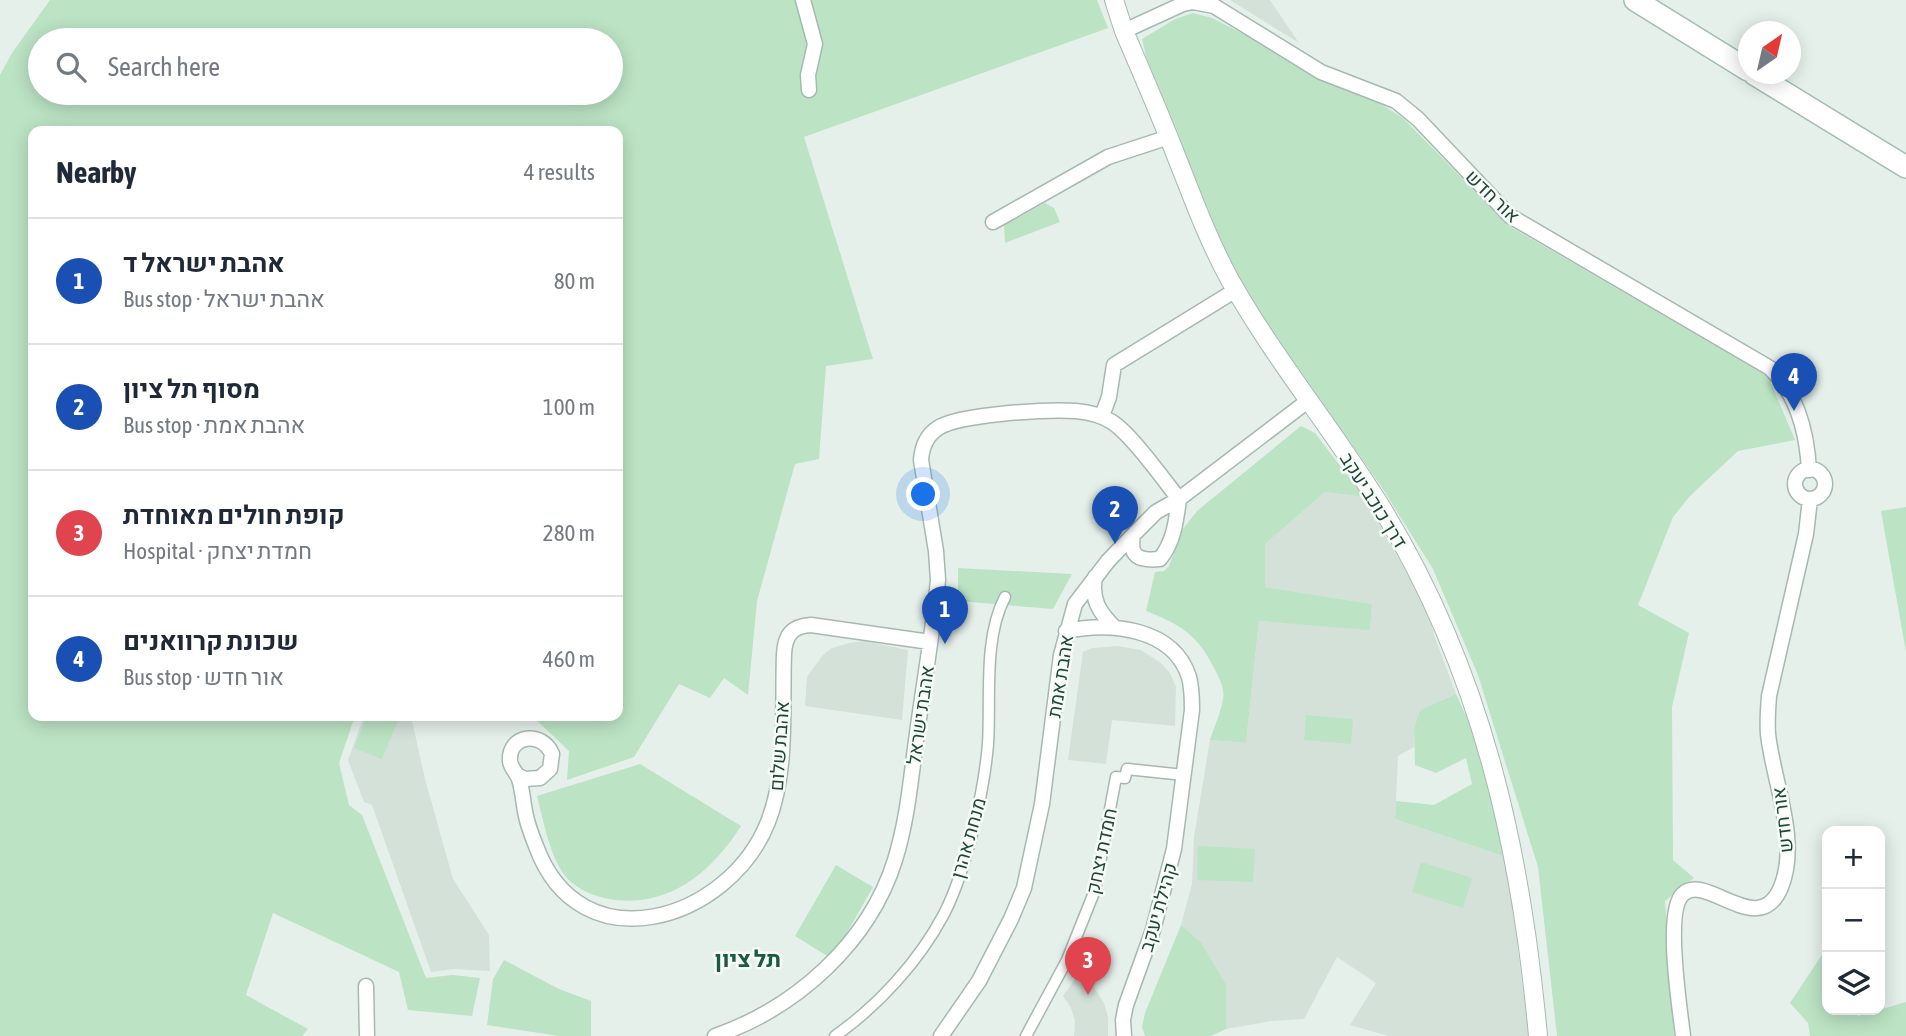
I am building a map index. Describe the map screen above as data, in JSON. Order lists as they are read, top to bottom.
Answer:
{
  "streets": {
    "street": [
      "אור חדש",
      "דרך כוכב יעקב",
      "אהבת אמת",
      "אהבת ישראל",
      "אהבת שלום",
      "מנחת אהרן",
      "חמדת יצחק",
      "קהילת יעקב"
    ]
  },
  "crossings": [
    ["אור חדש", "דרך כוכב יעקב"],
    ["דרך כוכב יעקב", "אהבת אמת"],
    ["אהבת אמת", "קהילת יעקב"],
    ["אהבת ישראל", "אהבת שלום"],
    ["חמדת יצחק", "קהילת יעקב"]
  ],
  "districts": ["תל ציון"],
  "north": "top right",
  "page": {
    "search": "Search here",
    "heading": ["Nearby", "4 results"],
    "list": [
      {
        "mark": "1",
        "name": "אהבת ישראל ד",
        "note": "Bus stop · אהבת ישראל",
        "value": "80 m"
      },
      {
        "mark": "2",
        "name": "מסוף תל ציון",
        "note": "Bus stop · אהבת אמת",
        "value": "100 m"
      },
      {
        "mark": "3",
        "name": "קופת חולים מאוחדת",
        "note": "Hospital · חמדת יצחק",
        "value": "280 m"
      },
      {
        "mark": "4",
        "name": "שכונת קרוואנים",
        "note": "Bus stop · אור חדש",
        "value": "460 m"
      }
    ],
    "pins": [
      "4",
      "2",
      "1",
      "3"
    ],
    "map_buttons": ["+", "−"]
  }
}
